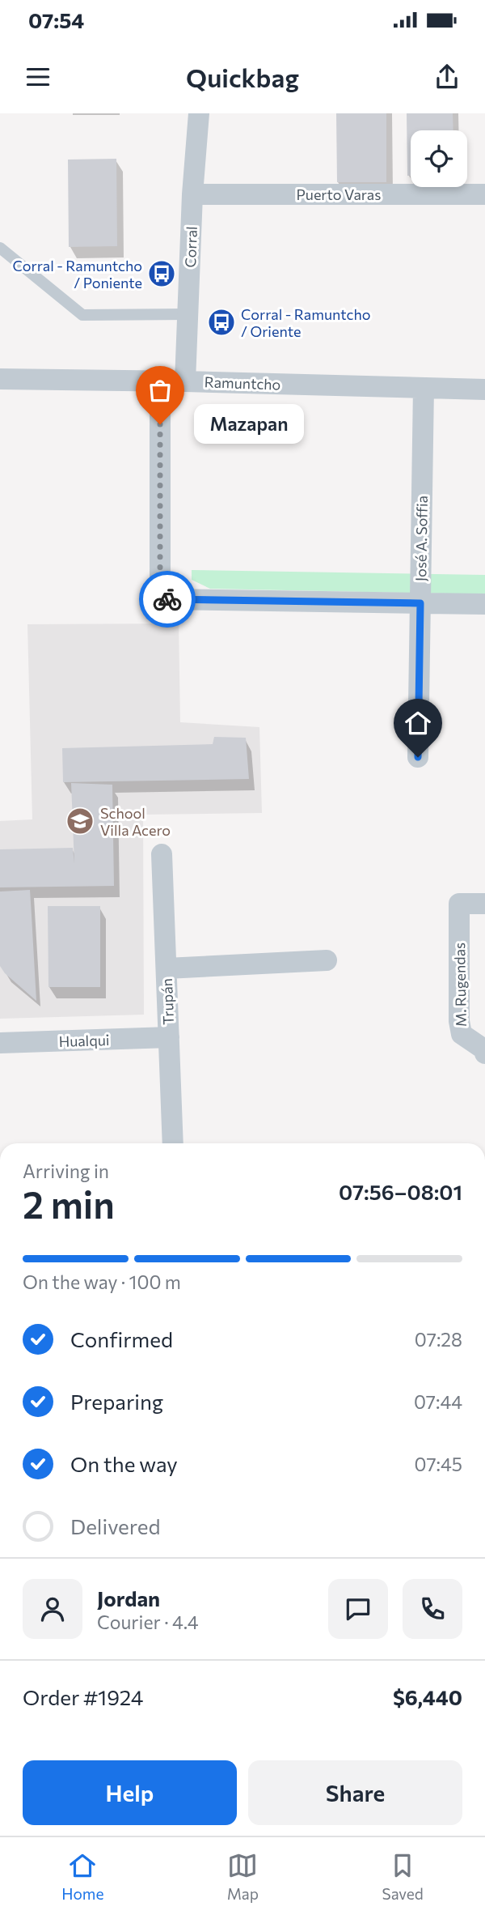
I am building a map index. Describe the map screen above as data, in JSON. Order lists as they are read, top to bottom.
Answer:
{
  "streets": {
    "street": [
      "Puerto Varas",
      "Corral",
      "Ramuntcho",
      "José A. Soffia",
      "M. Rugendas",
      "Trupán",
      "Hualqui"
    ]
  },
  "crossings": [
    ["Puerto Varas", "Corral"],
    ["Corral", "Ramuntcho"],
    ["Ramuntcho", "José A. Soffia"],
    ["Trupán", "Hualqui"]
  ],
  "places": {
    "bus stop": ["Corral - Ramuntcho / Poniente", "Corral - Ramuntcho / Oriente"],
    "other": ["Mazapan"],
    "school or university": ["School Villa Acero"]
  },
  "page": {
    "status": "07:54",
    "header": "Quickbag",
    "bubble": "Mazapan",
    "heading": ["2 min", "Arriving in", "07:56–08:01"],
    "panel": [
      "Jordan",
      "Courier · 4.4",
      "Order #1924",
      "$6,440"
    ],
    "bar": "On the way · 100 m",
    "list": [
      ["Confirmed", "07:28"],
      ["Preparing", "07:44"],
      ["On the way", "07:45"],
      "Delivered"
    ],
    "buttons": ["Help", "Share"],
    "tabs": ["Home", "Map", "Saved"]
  }
}
